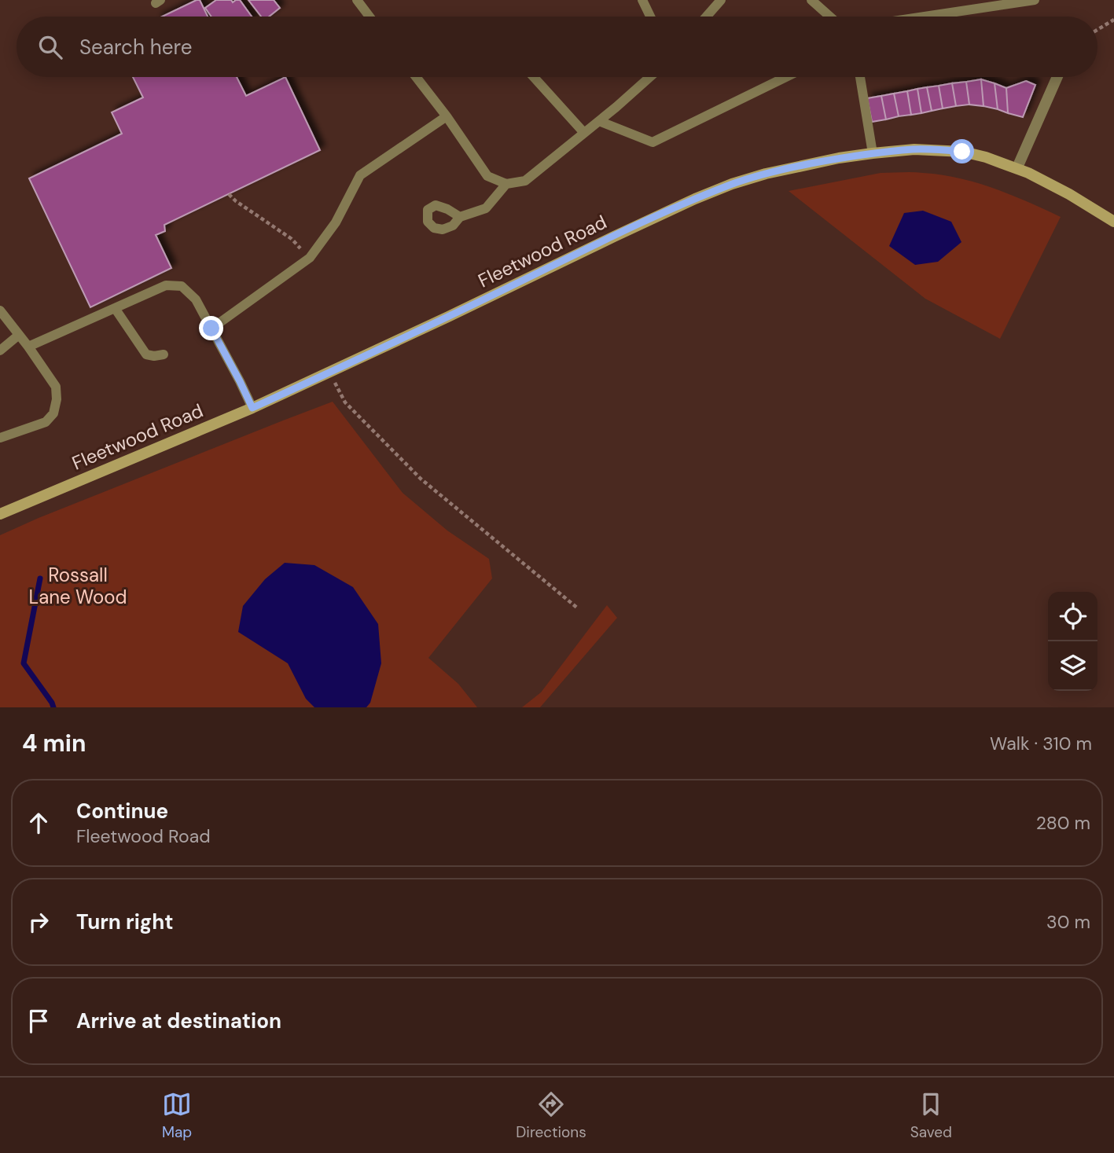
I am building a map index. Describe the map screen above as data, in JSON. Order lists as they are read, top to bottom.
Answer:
{
  "streets": {
    "main road": ["Fleetwood Road"]
  },
  "parks": ["Rossall Lane Wood"],
  "page": {
    "search": "Search here",
    "heading": ["4 min", "Walk · 310 m"],
    "list": [
      ["Continue", "Fleetwood Road", "280 m"],
      ["Turn right", "30 m"],
      "Arrive at destination"
    ],
    "nav": ["Map", "Directions", "Saved"]
  }
}
